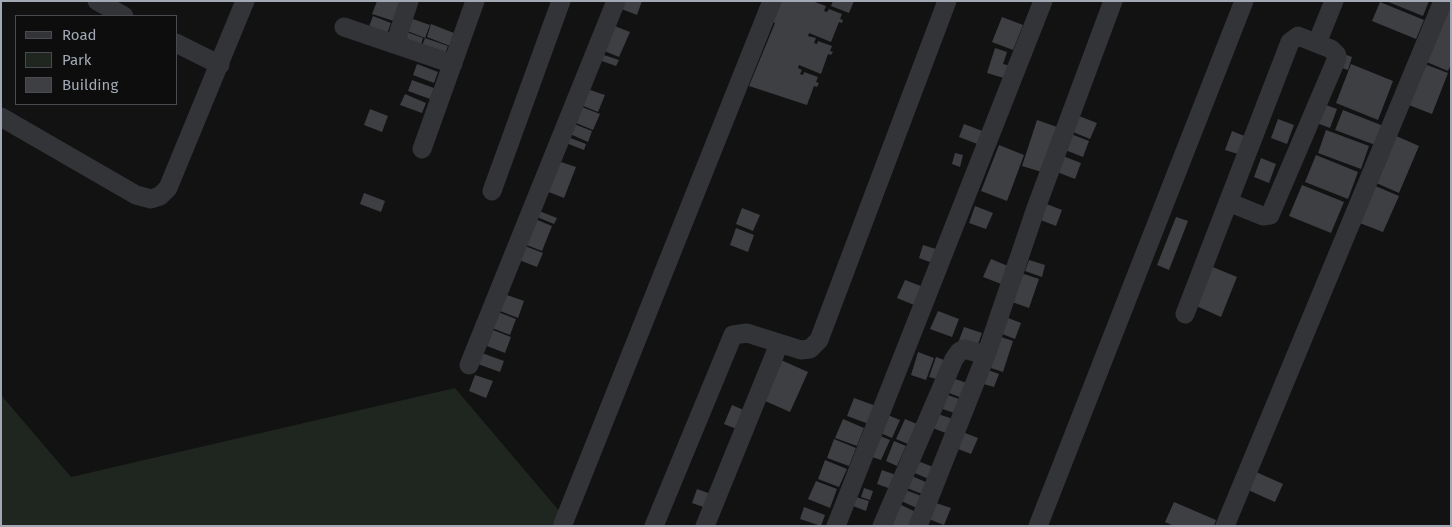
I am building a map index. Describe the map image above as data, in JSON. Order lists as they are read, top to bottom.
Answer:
{
  "legend": ["Road", "Park", "Building"]
}
